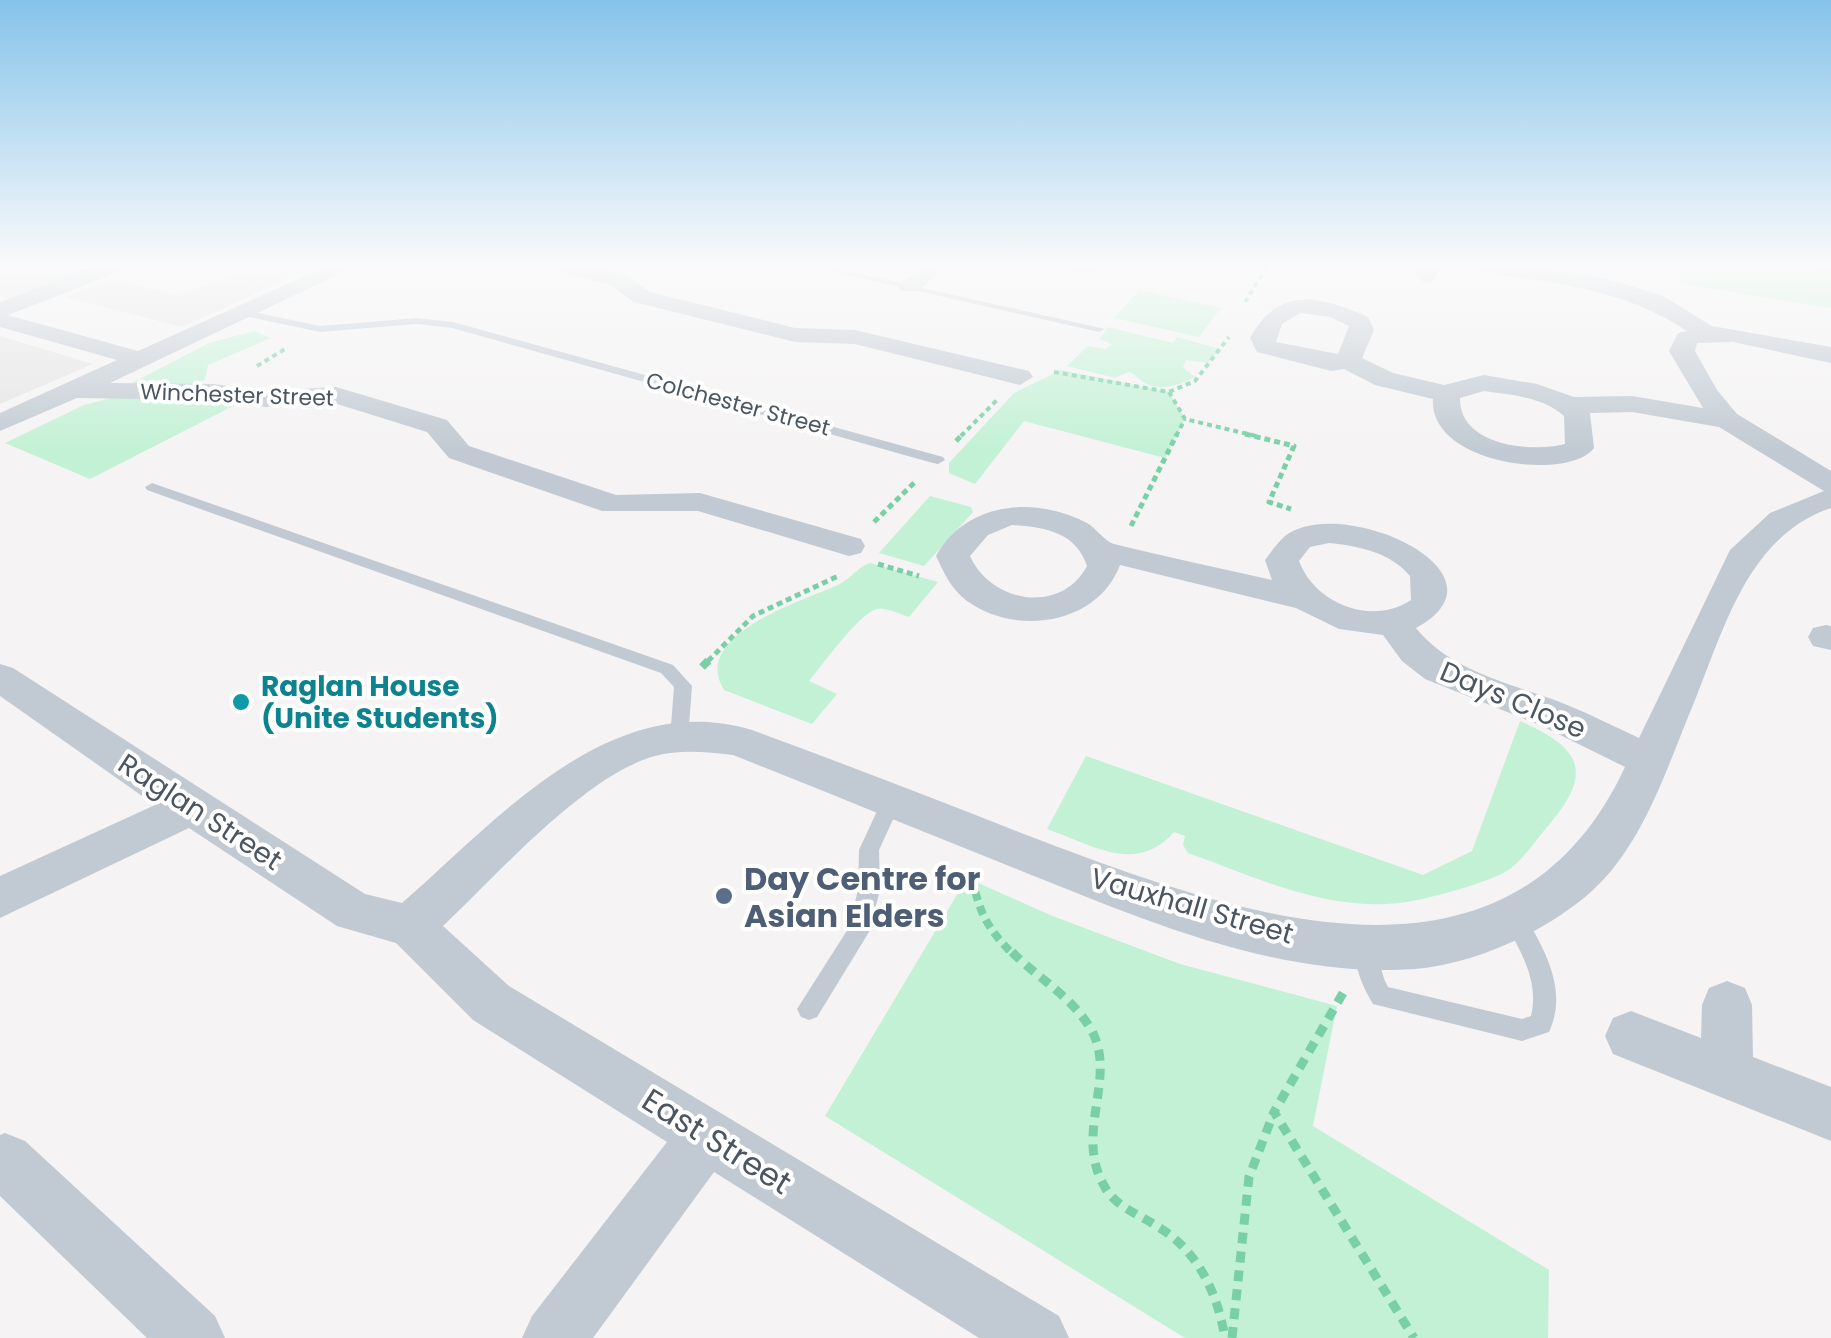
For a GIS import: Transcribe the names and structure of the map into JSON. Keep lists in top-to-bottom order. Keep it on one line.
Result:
{"streets":{"street":["Winchester Street","Days Close","Raglan Street","Vauxhall Street","East Street"],"lane":["Colchester Street"]},"crossings":[["Days Close","Vauxhall Street"],["Raglan Street","Vauxhall Street"],["Raglan Street","East Street"],["Vauxhall Street","East Street"]],"places":["Raglan House (Unite Students)","Day Centre for Asian Elders"]}
